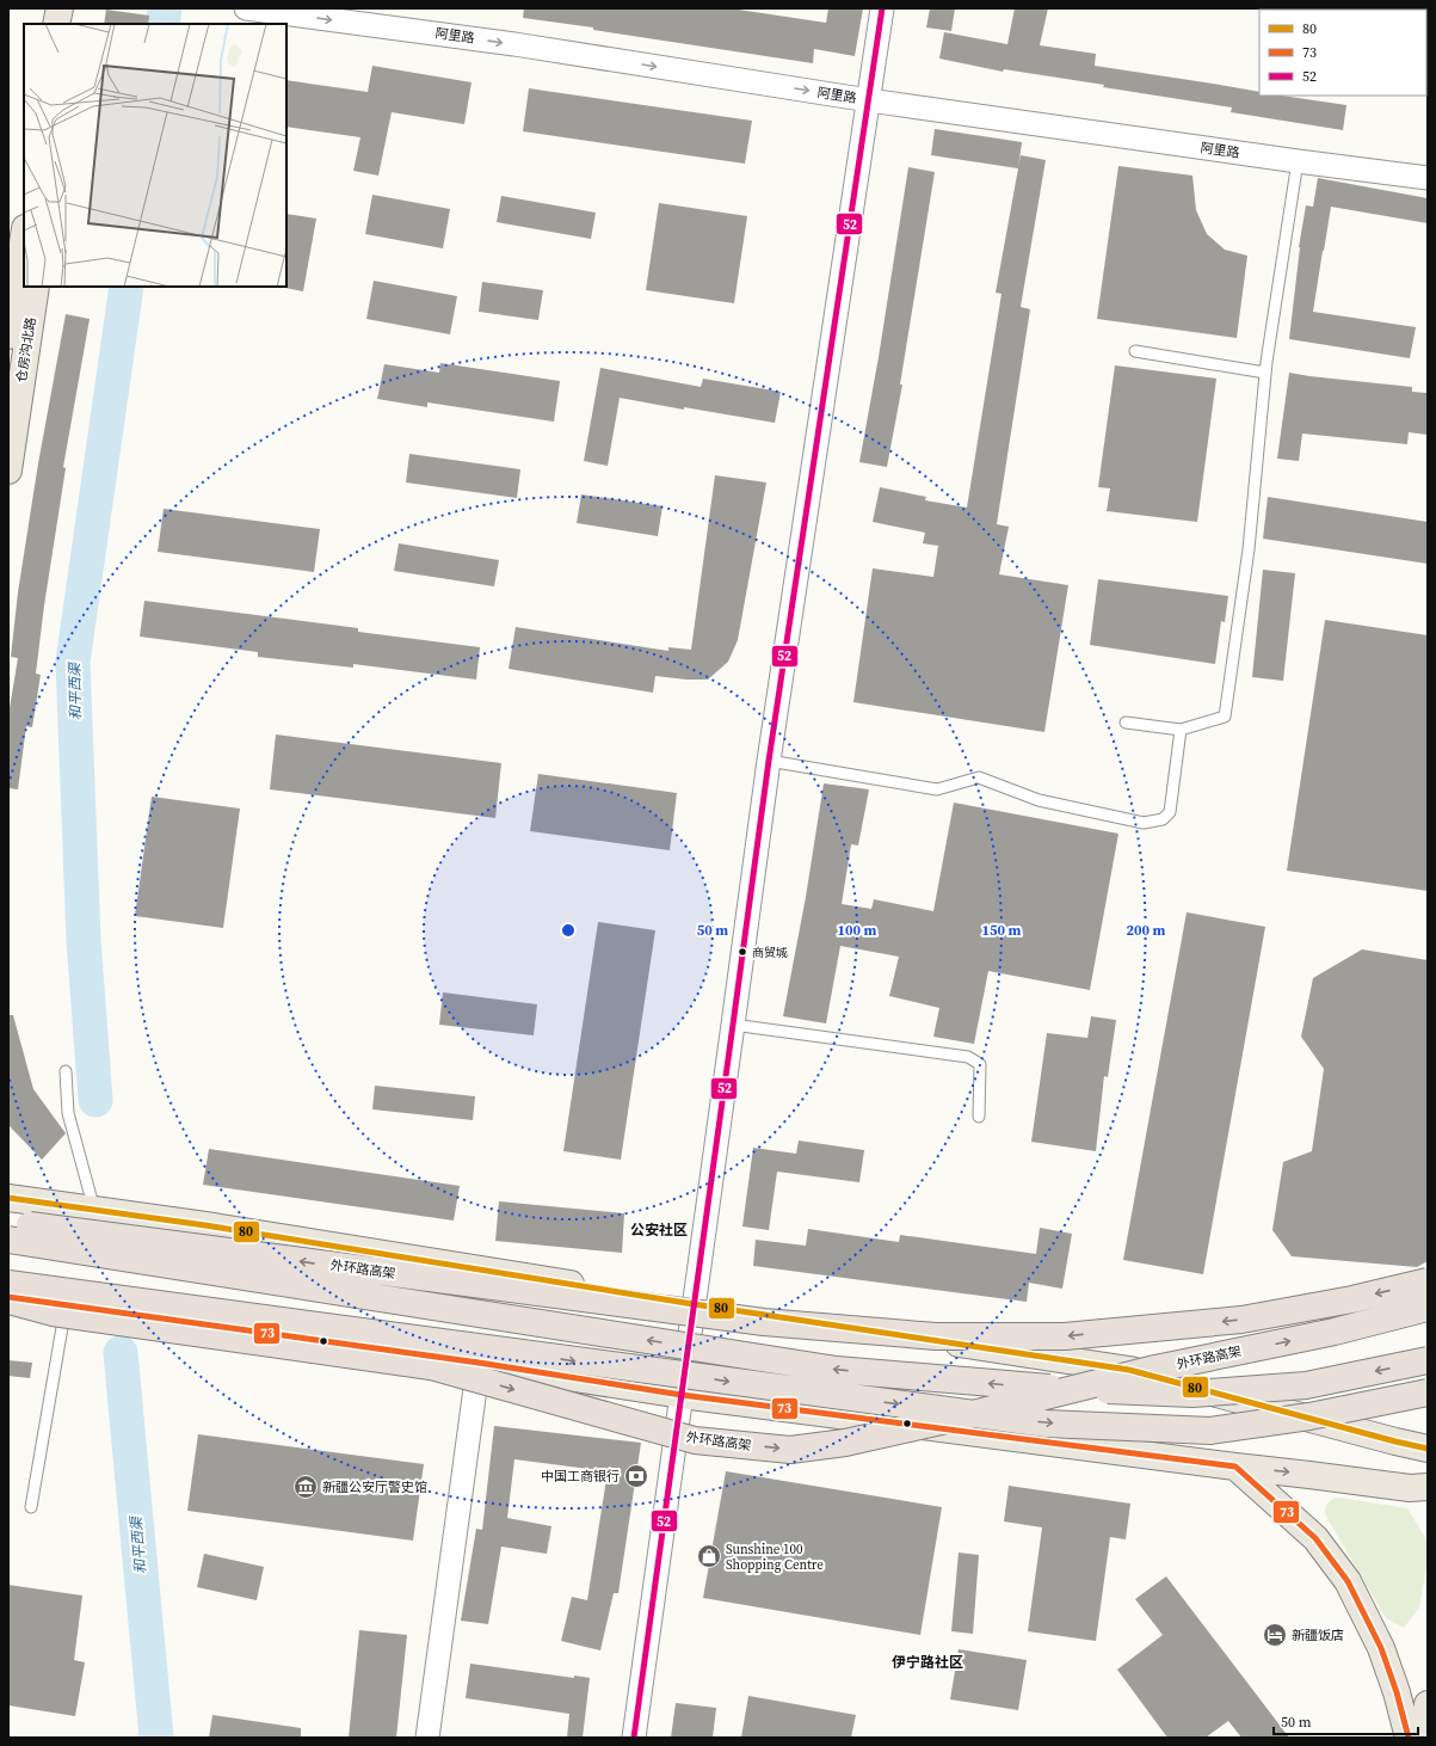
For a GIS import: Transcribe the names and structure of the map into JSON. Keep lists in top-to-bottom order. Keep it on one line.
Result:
{"streets":{"highway":["外环路高架"],"main road":["仓房沟北路"],"street":["阿里路"]},"one_way":["阿里路"],"districts":["公安社区","伊宁路社区"],"water":["和平西渠"],"places":{"other":["商贸城"],"bank":["中国工商银行"],"museum":["新疆公安厅警史馆"],"shop":["Sunshine 100 Shopping Centre"],"hotel":["新疆饭店"]},"lines":["transit line 52","transit line 80","transit line 73"],"legend":["80","73","52"],"scale_bar":"50 m","rings":["50 m","100 m","150 m","200 m"]}
